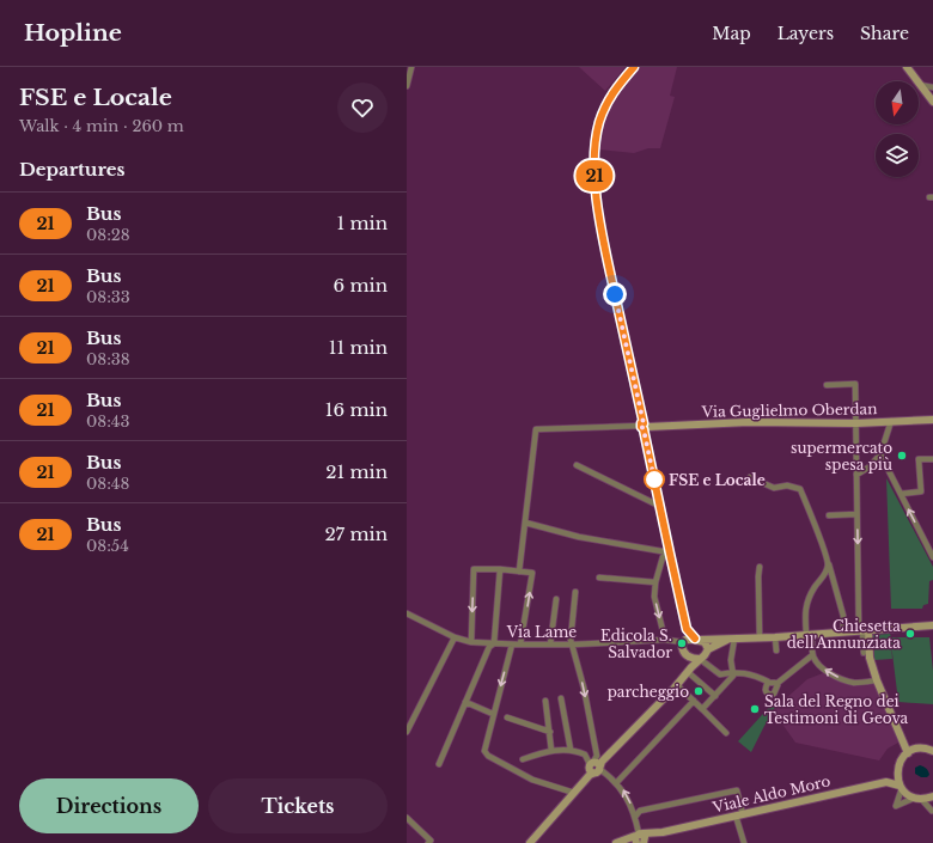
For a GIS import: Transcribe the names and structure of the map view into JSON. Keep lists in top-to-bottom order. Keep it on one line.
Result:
{"streets":{"street":["Via Guglielmo Oberdan","Via Lame","Viale Aldo Moro"]},"places":["supermercato spesa più","FSE e Locale","Chiesetta dell'Annunziata","Edicola S. Salvador","parcheggio","Sala del Regno dei Testimoni di Geova"],"lines":["bus line 21"],"north":"bottom","page":{"header":"Hopline","nav":["Map","Layers","Share"],"heading":[["FSE e Locale","Walk · 4 min · 260 m"],"Departures"],"on_map":"21","list":[{"mark":"21","name":"Bus","note":"08:28","value":"1 min"},{"mark":"21","name":"Bus","note":"08:33","value":"6 min"},{"mark":"21","name":"Bus","note":"08:38","value":"11 min"},{"mark":"21","name":"Bus","note":"08:43","value":"16 min"},{"mark":"21","name":"Bus","note":"08:48","value":"21 min"},{"mark":"21","name":"Bus","note":"08:54","value":"27 min"}],"buttons":["Directions","Tickets"]}}
